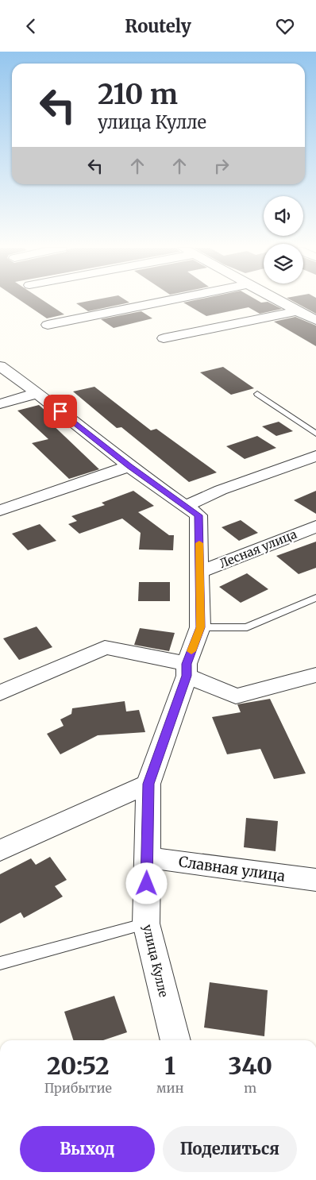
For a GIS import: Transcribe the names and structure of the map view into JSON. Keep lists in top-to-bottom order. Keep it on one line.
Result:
{"streets":{"street":["Лесная улица","Славная улица","улица Кулле"]},"crossings":[["Лесная улица","улица Кулле"],["Славная улица","улица Кулле"]],"page":{"header":"Routely","turn":["210 m","улица Кулле"],"eta":["20:52","Прибытие","1","мин","340","m"],"buttons":["Выход","Поделиться"]}}
